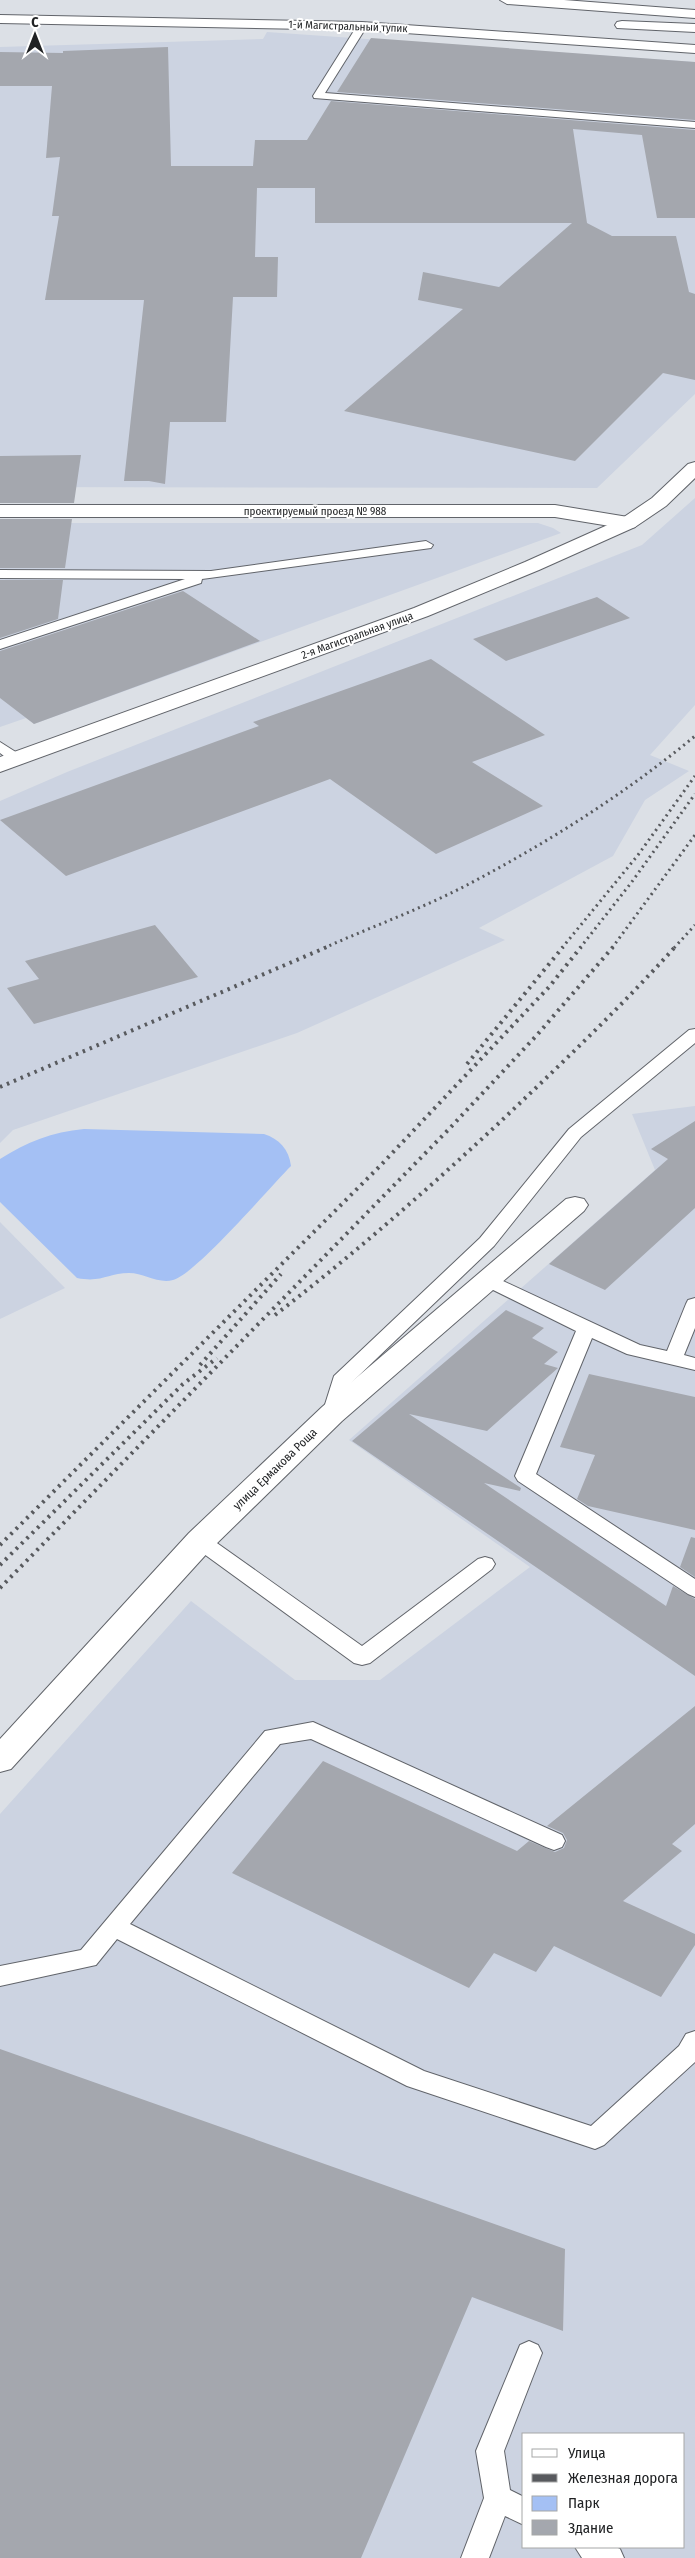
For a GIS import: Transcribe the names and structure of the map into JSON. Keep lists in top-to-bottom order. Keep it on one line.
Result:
{"streets":{"street":["1-й Магистральный тупик","проектируемый проезд № 988","2-я Магистральная улица","улица Ермакова Роща"]},"crossings":[["проектируемый проезд № 988","2-я Магистральная улица"]],"legend":["Улица","Железная дорога","Парк","Здание"],"north":"top"}
